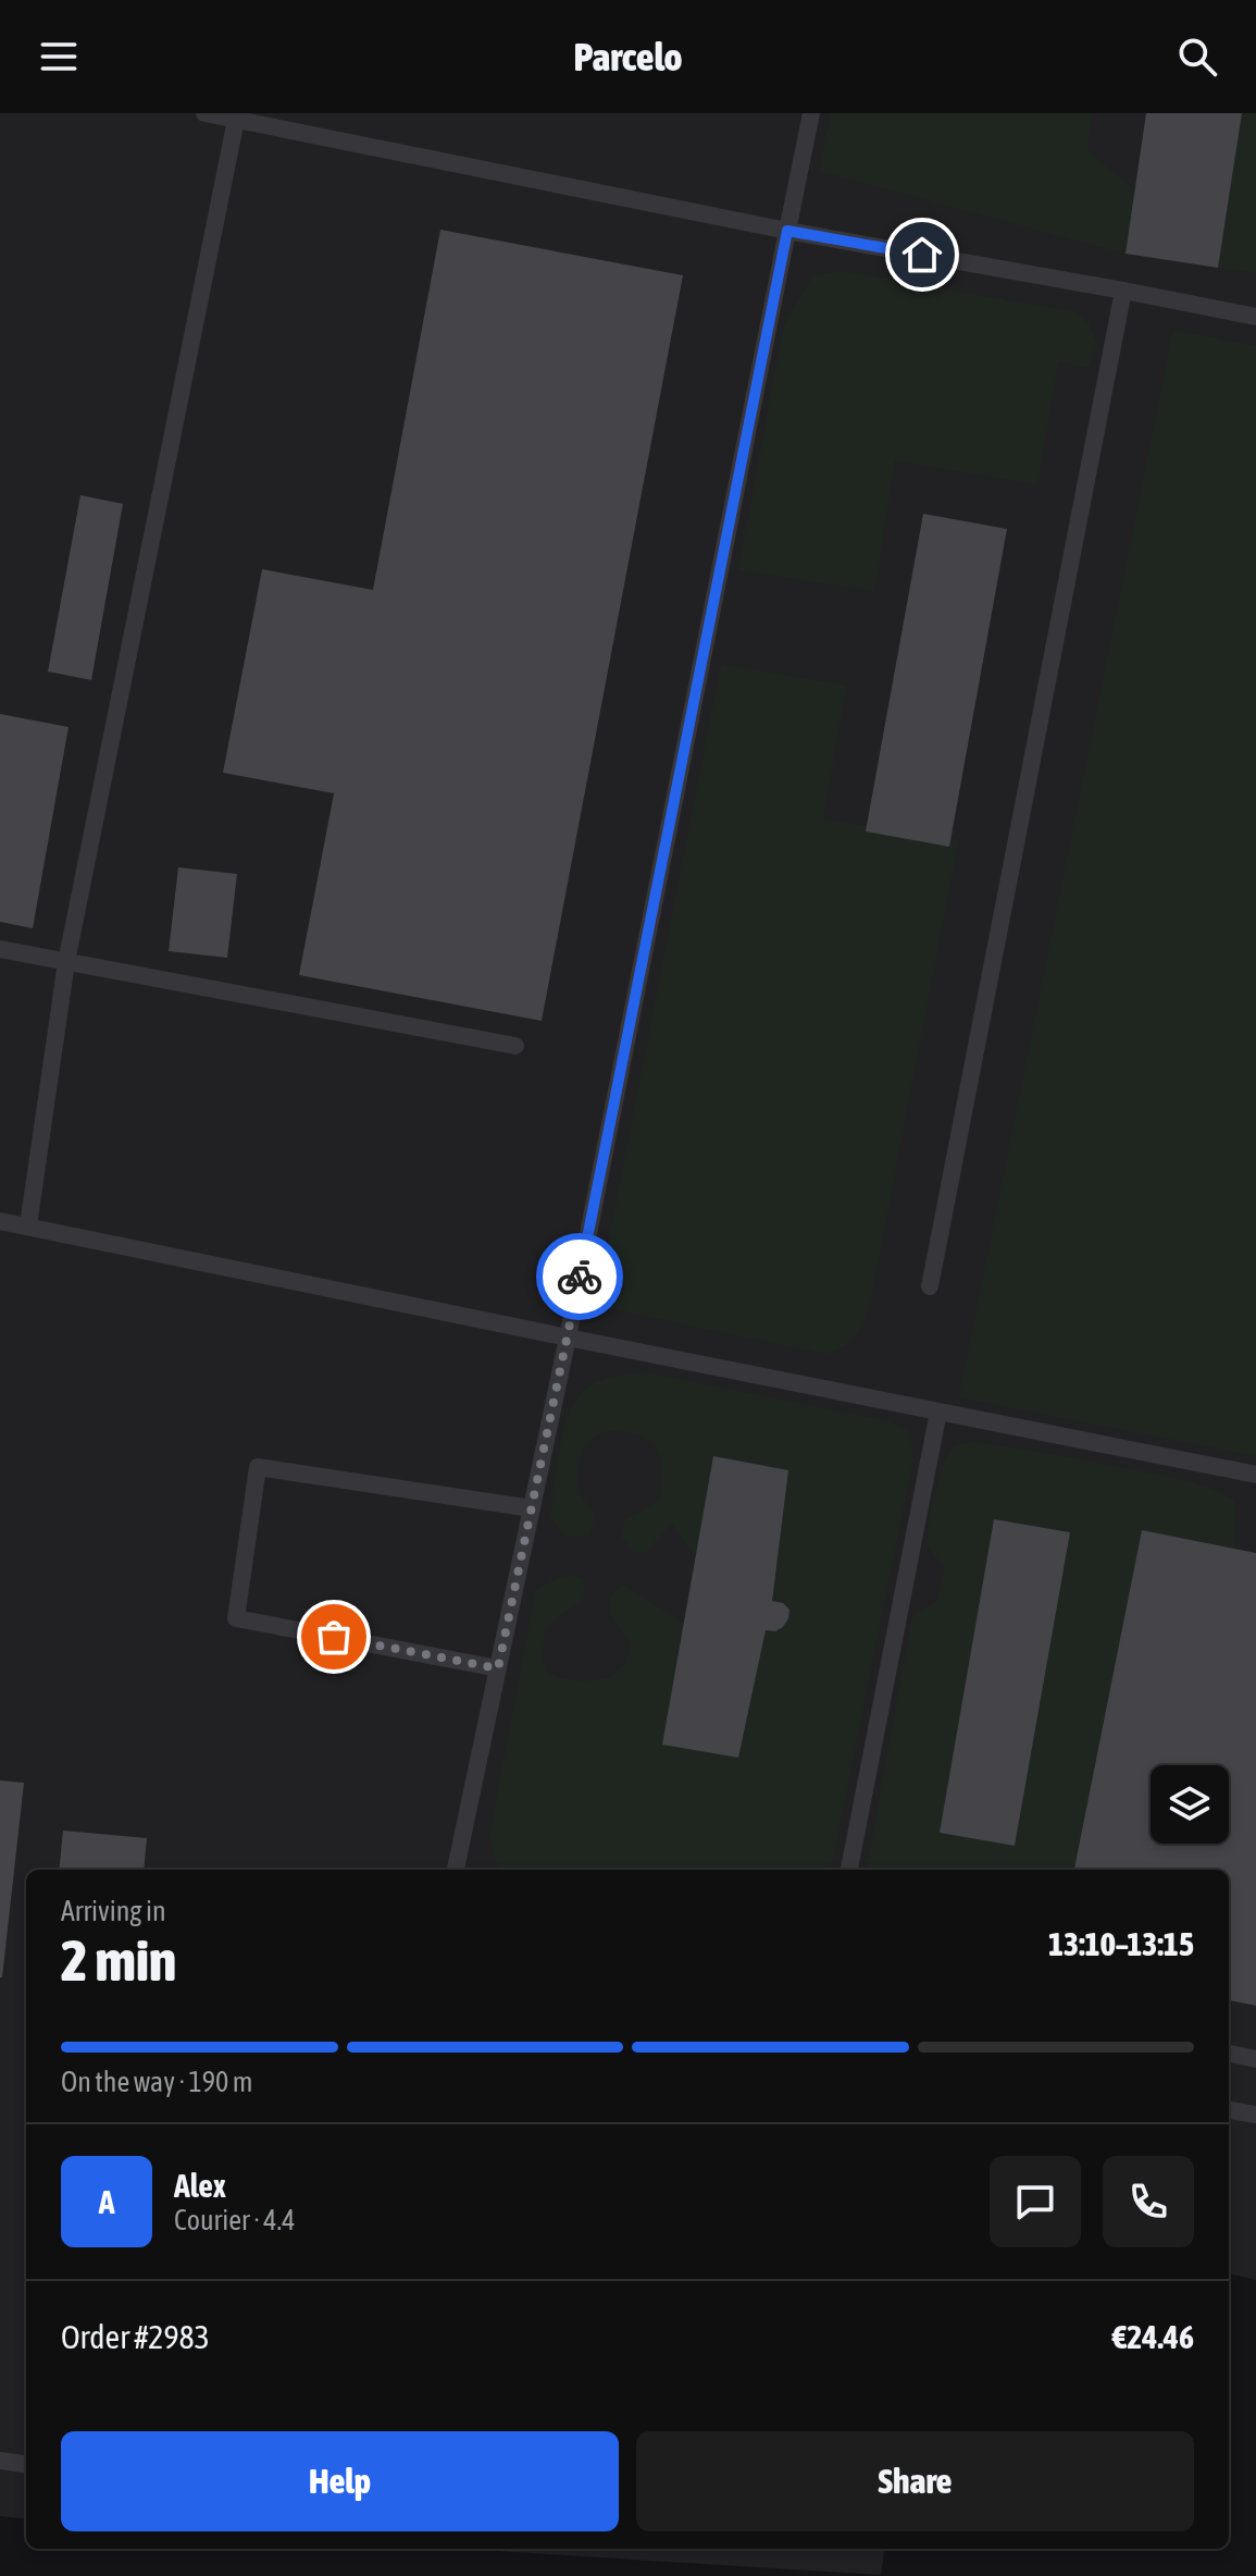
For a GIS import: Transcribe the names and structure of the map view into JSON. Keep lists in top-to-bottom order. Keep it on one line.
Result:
{"page":{"header":"Parcelo","heading":["2 min","Arriving in","13:10–13:15"],"panel":["Alex","Courier · 4.4","Order #2983","€24.46"],"bar":"On the way · 190 m","round":"A","buttons":["Help","Share"]}}
